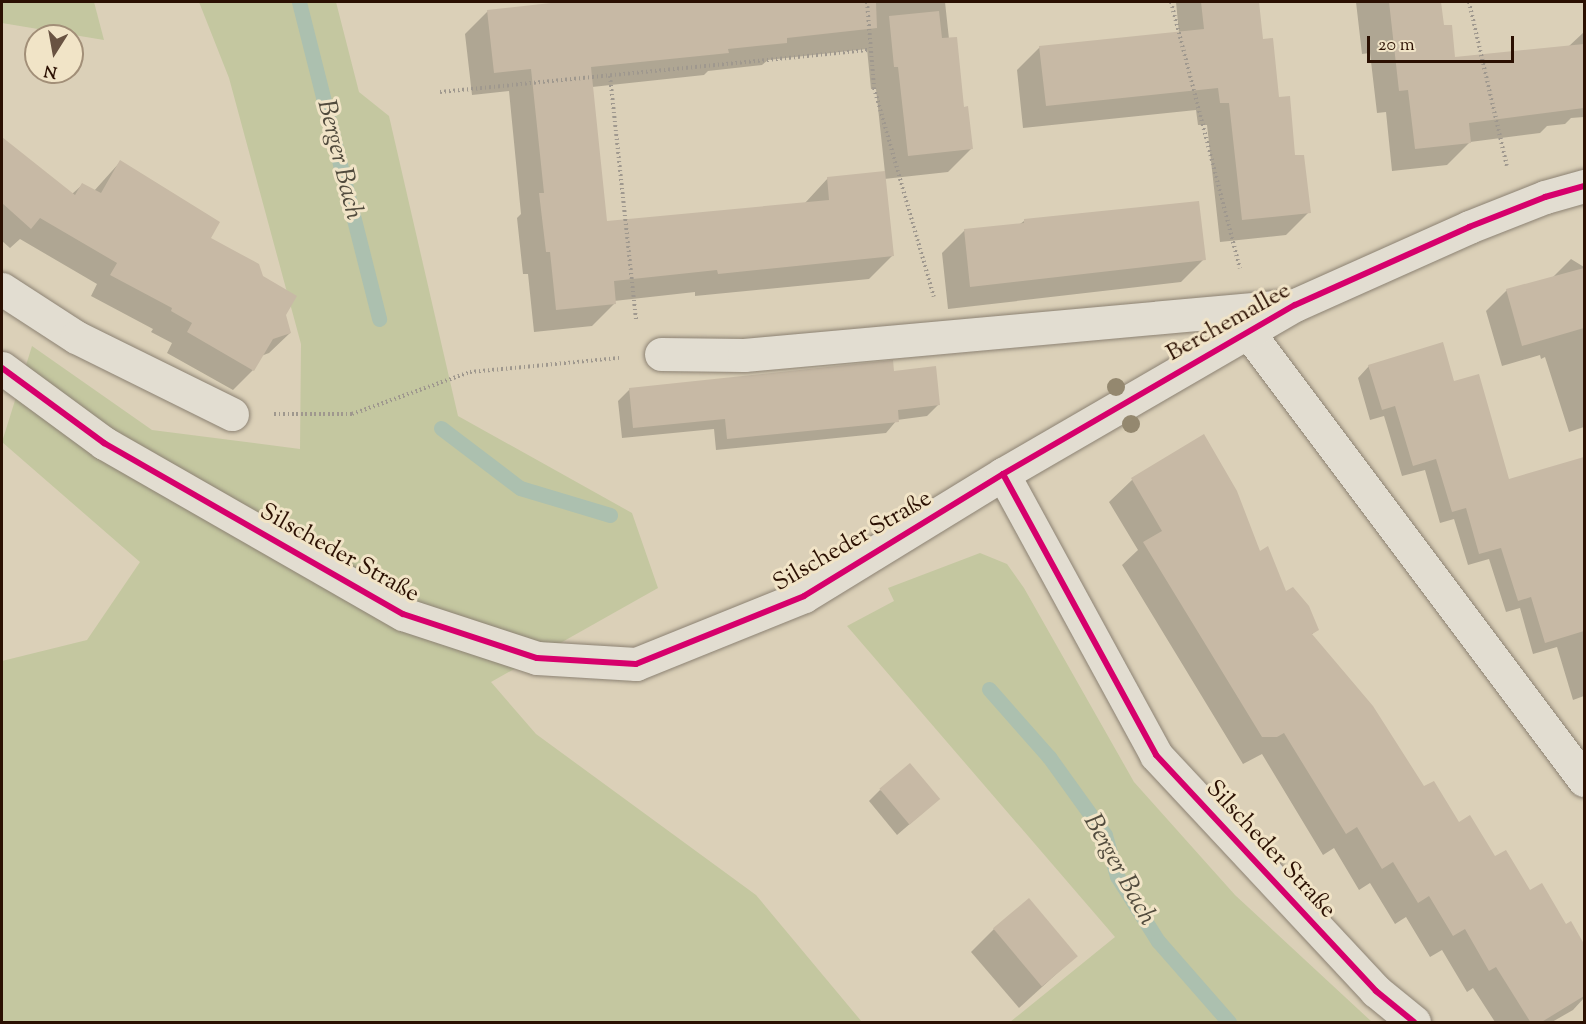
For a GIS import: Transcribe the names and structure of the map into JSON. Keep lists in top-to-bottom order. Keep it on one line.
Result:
{"streets":{"street":["Berchemallee","Silscheder Straße"]},"crossings":[["Berchemallee","Silscheder Straße"]],"water":["Berger Bach"],"scale_bar":"20 m","north":"bottom"}
